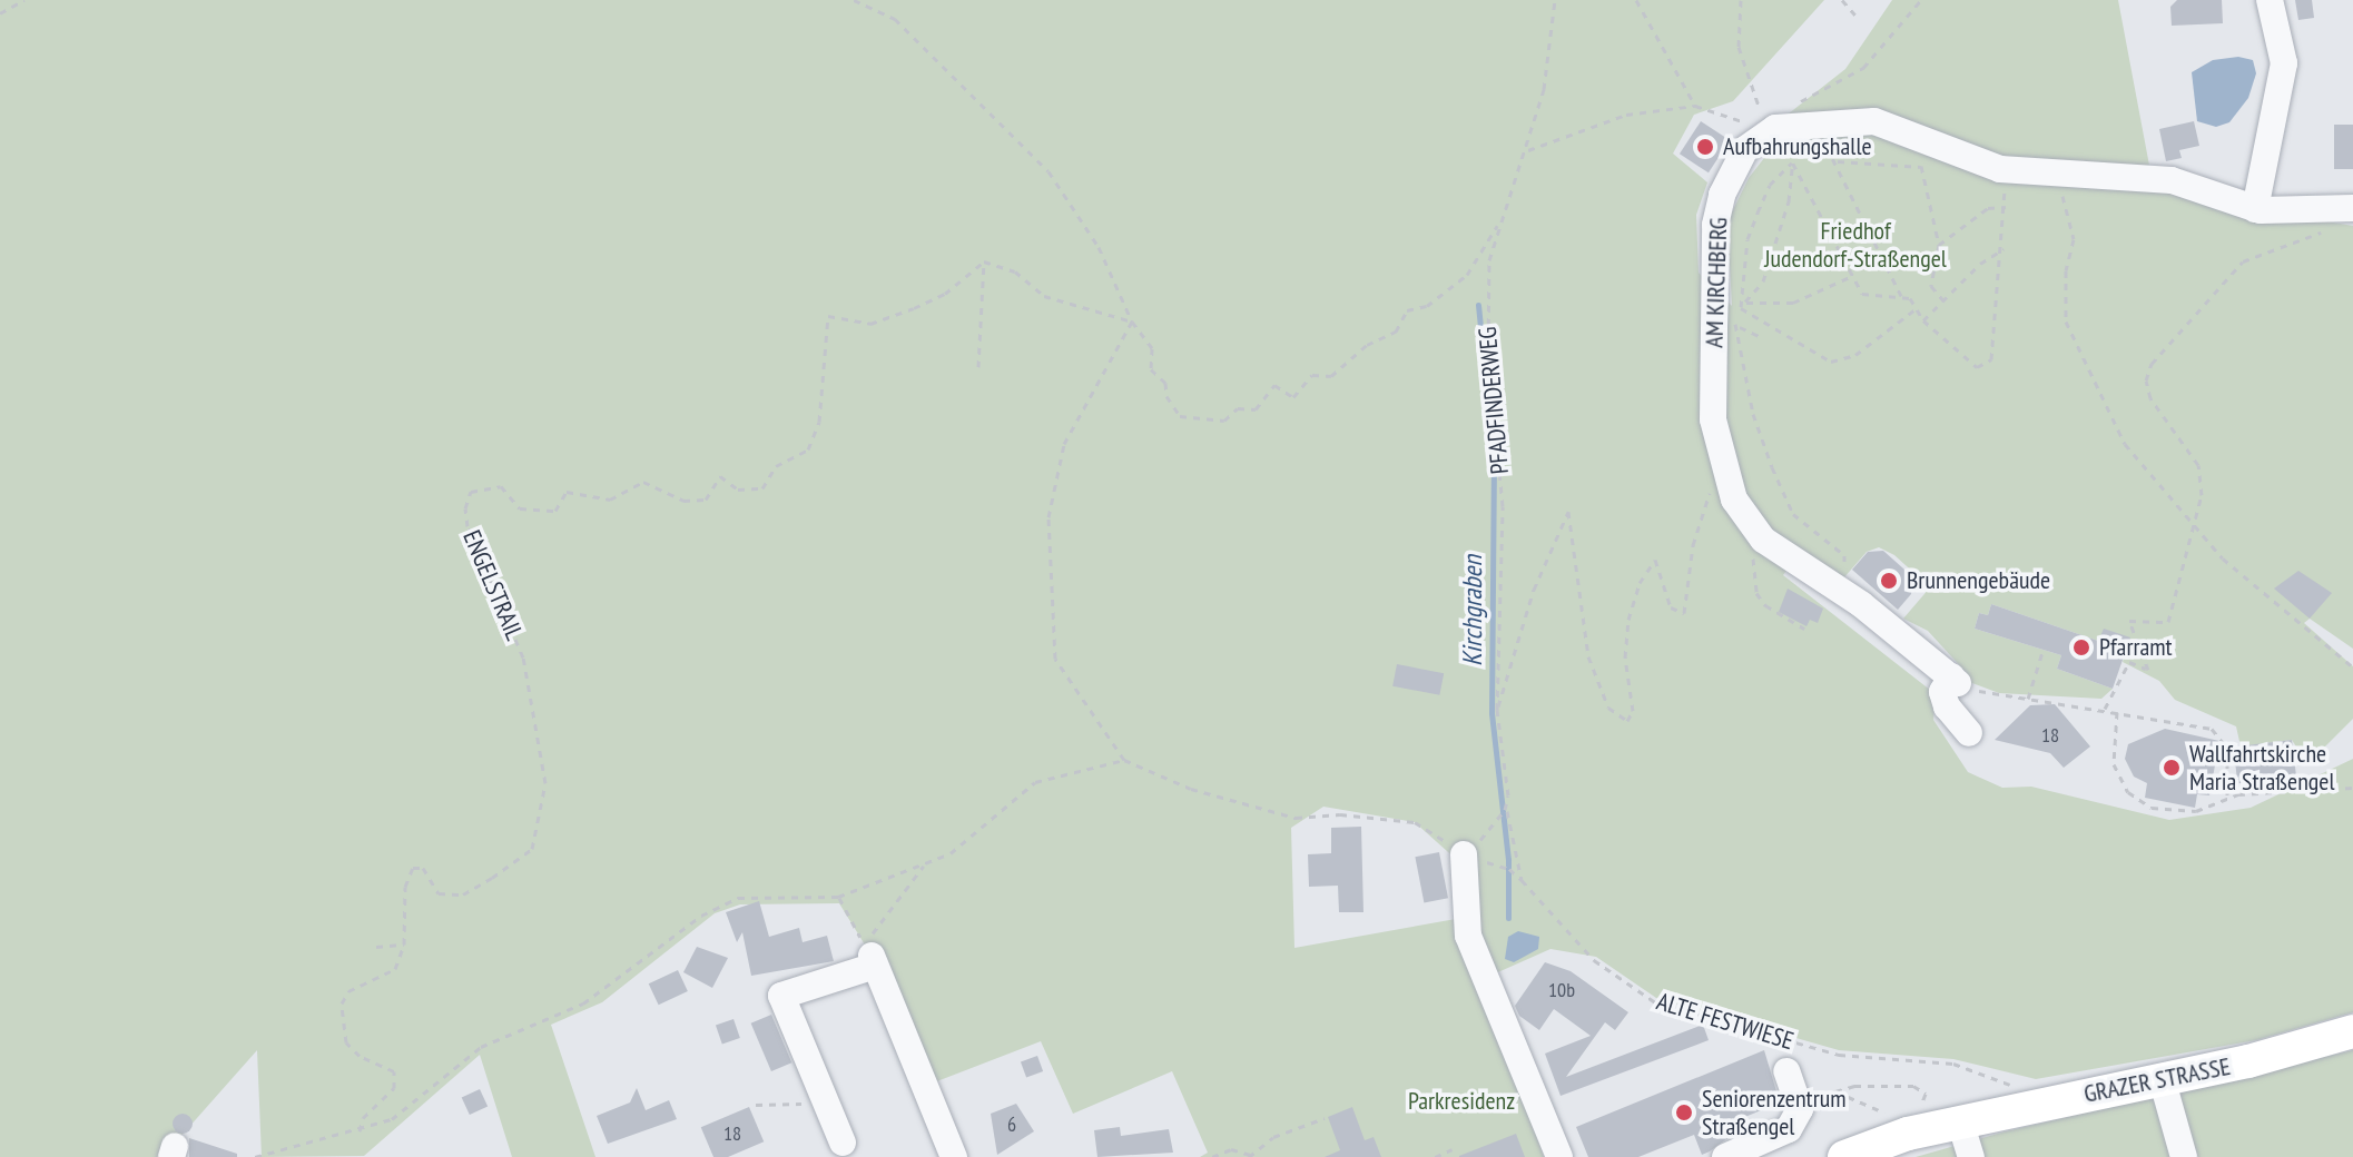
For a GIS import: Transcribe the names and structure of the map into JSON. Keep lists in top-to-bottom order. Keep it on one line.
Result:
{"streets":{"main road":["GRAZER STRASSE"],"street":["AM KIRCHBERG"],"path":["PFADFINDERWEG","ENGELSTRAIL","ALTE FESTWIESE"]},"crossings":[["PFADFINDERWEG","ALTE FESTWIESE"],["ALTE FESTWIESE","GRAZER STRASSE"]],"water":["Kirchgraben"],"parks":["Friedhof Judendorf-Straßengel","Parkresidenz"],"places":["Aufbahrungshalle","Brunnengebäude","Pfarramt","Wallfahrtskirche Maria Straßengel","Seniorenzentrum Straßengel"],"house_numbers":["18","10b","6","18"]}
